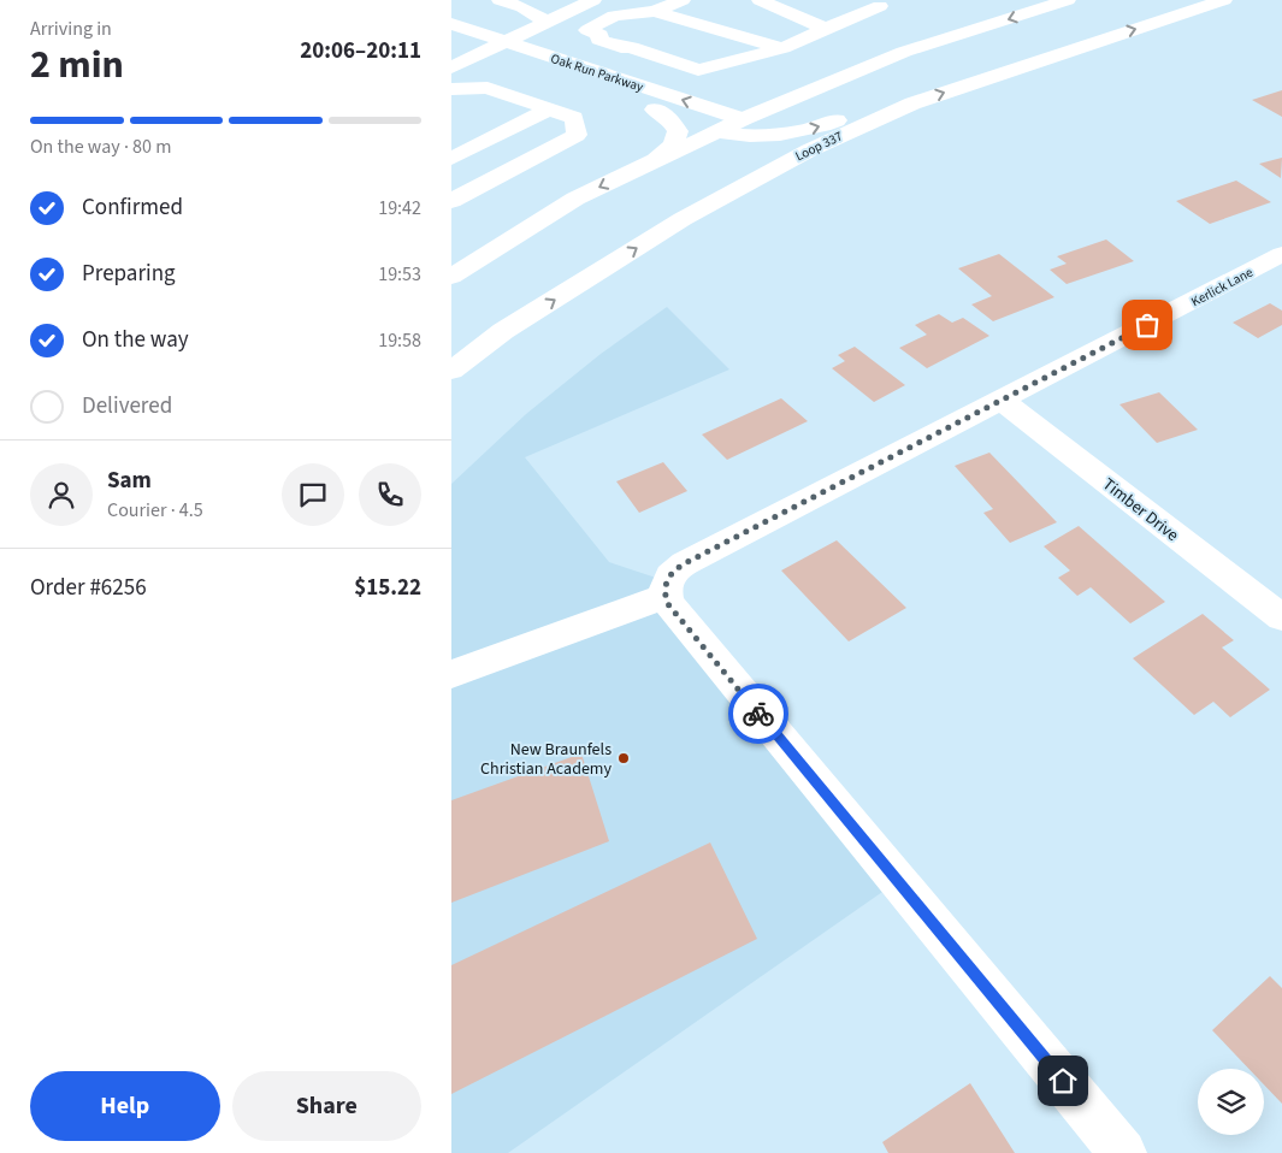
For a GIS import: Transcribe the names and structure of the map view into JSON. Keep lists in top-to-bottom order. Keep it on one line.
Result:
{"streets":{"main road":["Oak Run Parkway","Loop 337","Kerlick Lane","Timber Drive"]},"crossings":[["Kerlick Lane","Timber Drive"]],"places":["New Braunfels Christian Academy"],"page":{"heading":["2 min","Arriving in","20:06–20:11"],"panel":["Sam","Courier · 4.5","Order #6256","$15.22"],"bar":"On the way · 80 m","list":[["Confirmed","19:42"],["Preparing","19:53"],["On the way","19:58"],"Delivered"],"buttons":["Help","Share"]}}
